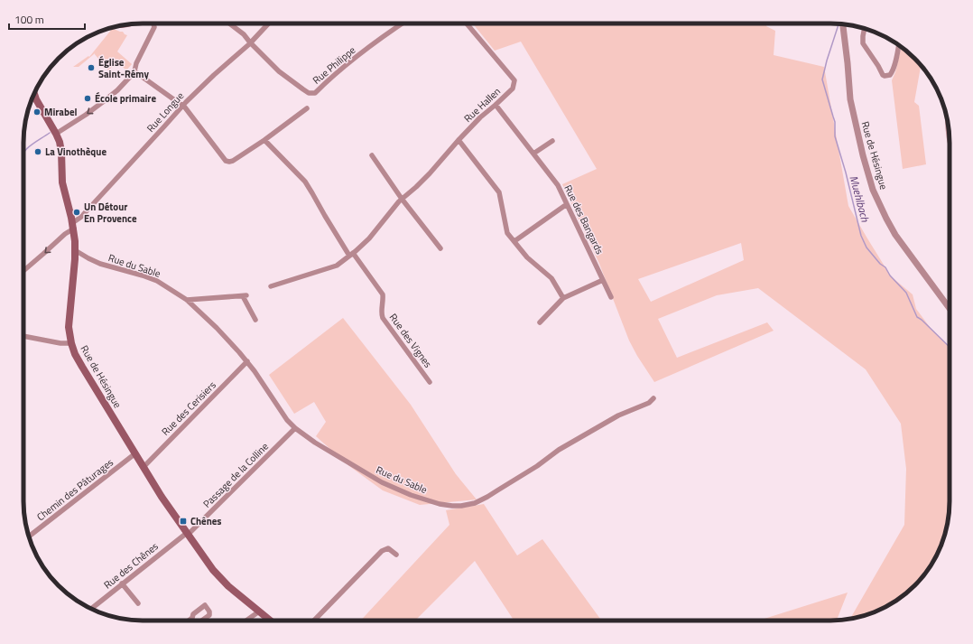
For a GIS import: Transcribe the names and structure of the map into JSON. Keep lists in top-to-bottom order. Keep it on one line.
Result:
{"streets":{"main road":["Rue de Hésingue"],"street":["Rue Philippe","Rue Hallen","Rue Longue","Rue des Bangards","Rue du Sable","Rue des Vignes","Rue des Cerisiers","Passage de la Colline","Chemin des Pâturages","Rue des Chênes"]},"crossings":[["Rue Philippe","Rue Longue"],["Rue Hallen","Rue des Bangards"],["Rue Hallen","Rue des Vignes"],["Rue Longue","Rue de Hésingue"],["Rue de Hésingue","Rue du Sable"],["Rue de Hésingue","Rue des Cerisiers"],["Rue de Hésingue","Passage de la Colline"],["Rue de Hésingue","Chemin des Pâturages"],["Rue de Hésingue","Rue des Chênes"],["Rue du Sable","Rue des Cerisiers"],["Rue du Sable","Passage de la Colline"],["Passage de la Colline","Rue des Chênes"]],"water":["Muehlbach"],"places":{"other":["Église Saint-Rémy","École primaire","Mirabel","La Vinothèque","Un Détour En Provence"],"transit":["Chênes"]},"scale_bar":"100 m"}
